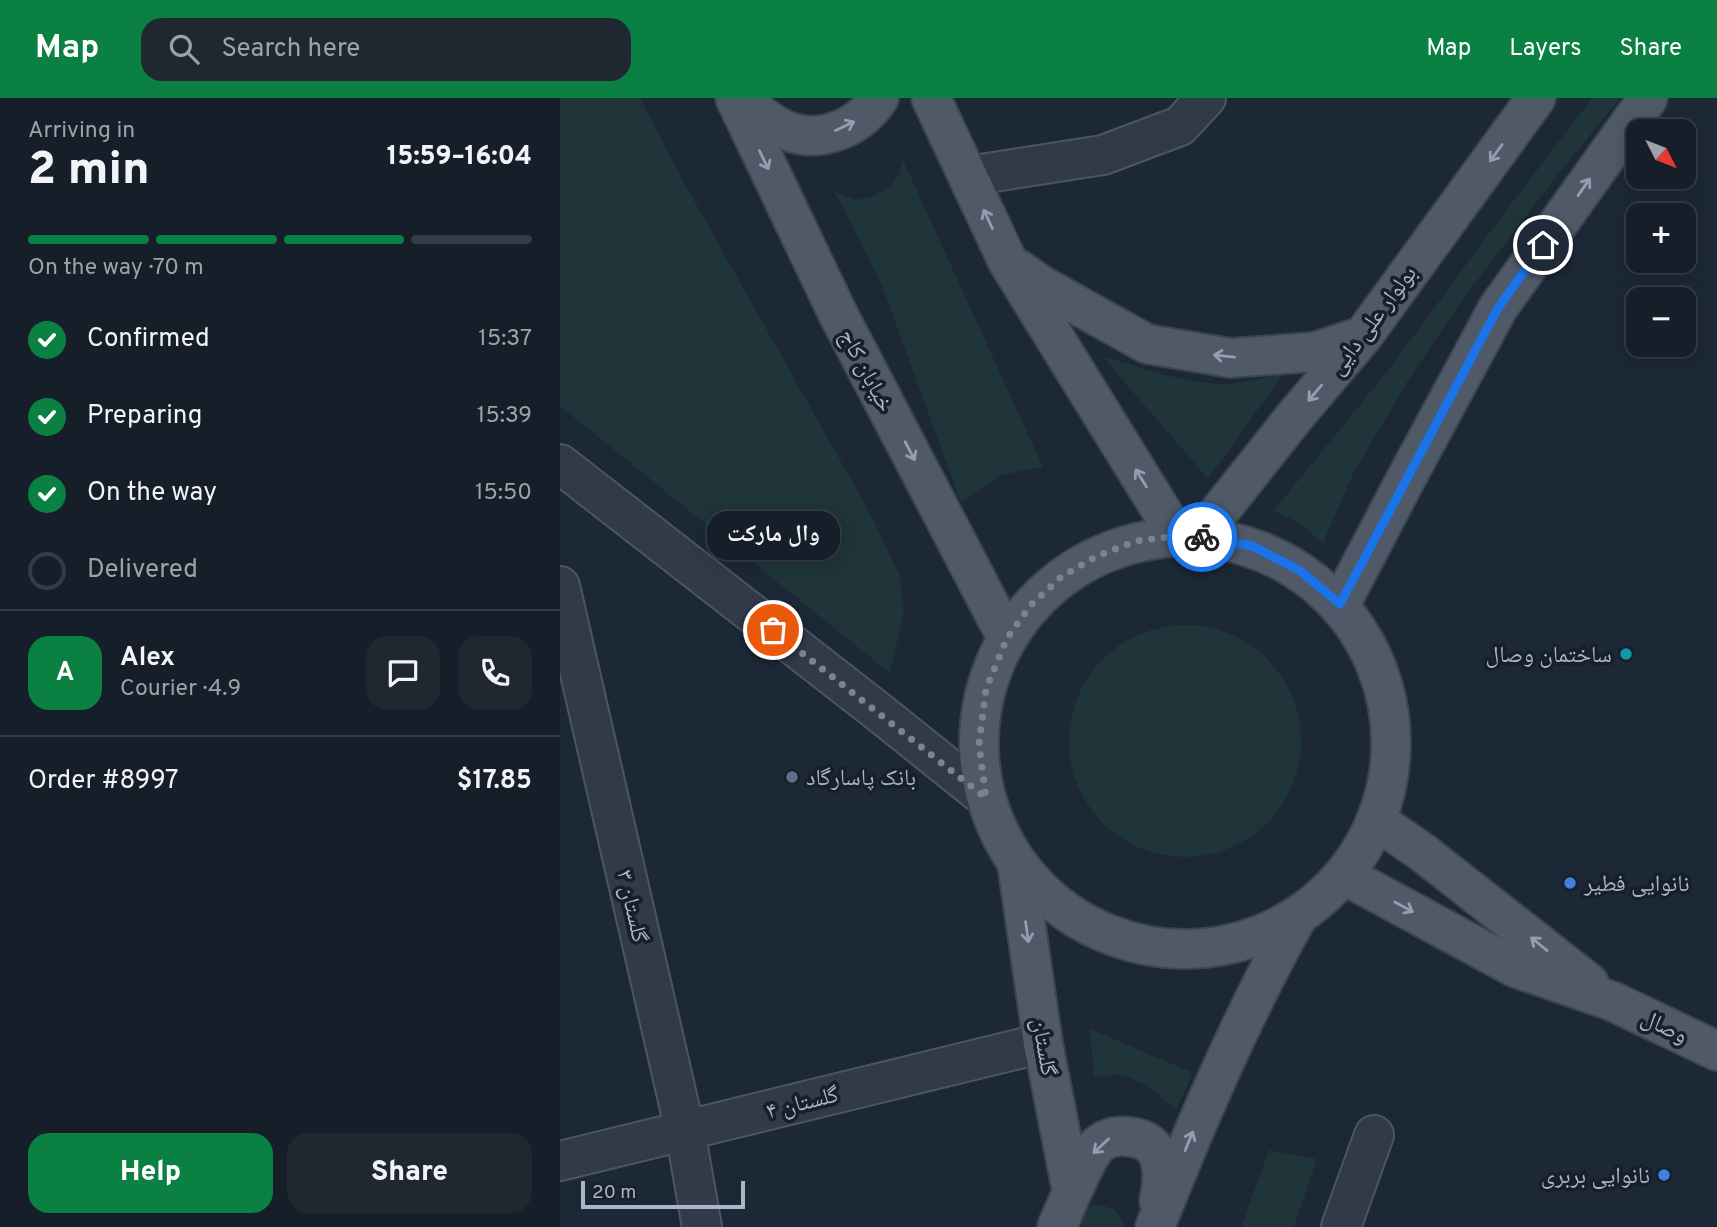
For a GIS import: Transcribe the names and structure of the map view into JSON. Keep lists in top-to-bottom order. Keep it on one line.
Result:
{"streets":{"main road":["بولوار علی دایی","خیابان کاج","وصال","گلستان"],"street":["گلستان ۳","گلستان ۴"]},"crossings":[["گلستان ۳","گلستان ۴"],["گلستان","گلستان ۴"]],"one_way":["گلستان"],"places":["وال مارکت","ساختمان وصال","بانک پاسارگاد","نانوایی فطیر","نانوایی بربری"],"scale_bar":"20 m","north":"bottom right","page":{"header":"Map","search":"Search here","nav":["Map","Layers","Share"],"heading":["2 min","Arriving in","15:59–16:04"],"panel":["Alex","Courier · 4.9","Order #8997","$17.85"],"map_buttons":["+","−"],"bar":"On the way · 70 m","list":[["Confirmed","15:37"],["Preparing","15:39"],["On the way","15:50"],"Delivered"],"bubble":"وال مارکت","round":"A","buttons":["Help","Share"],"scale":"20 m"}}
